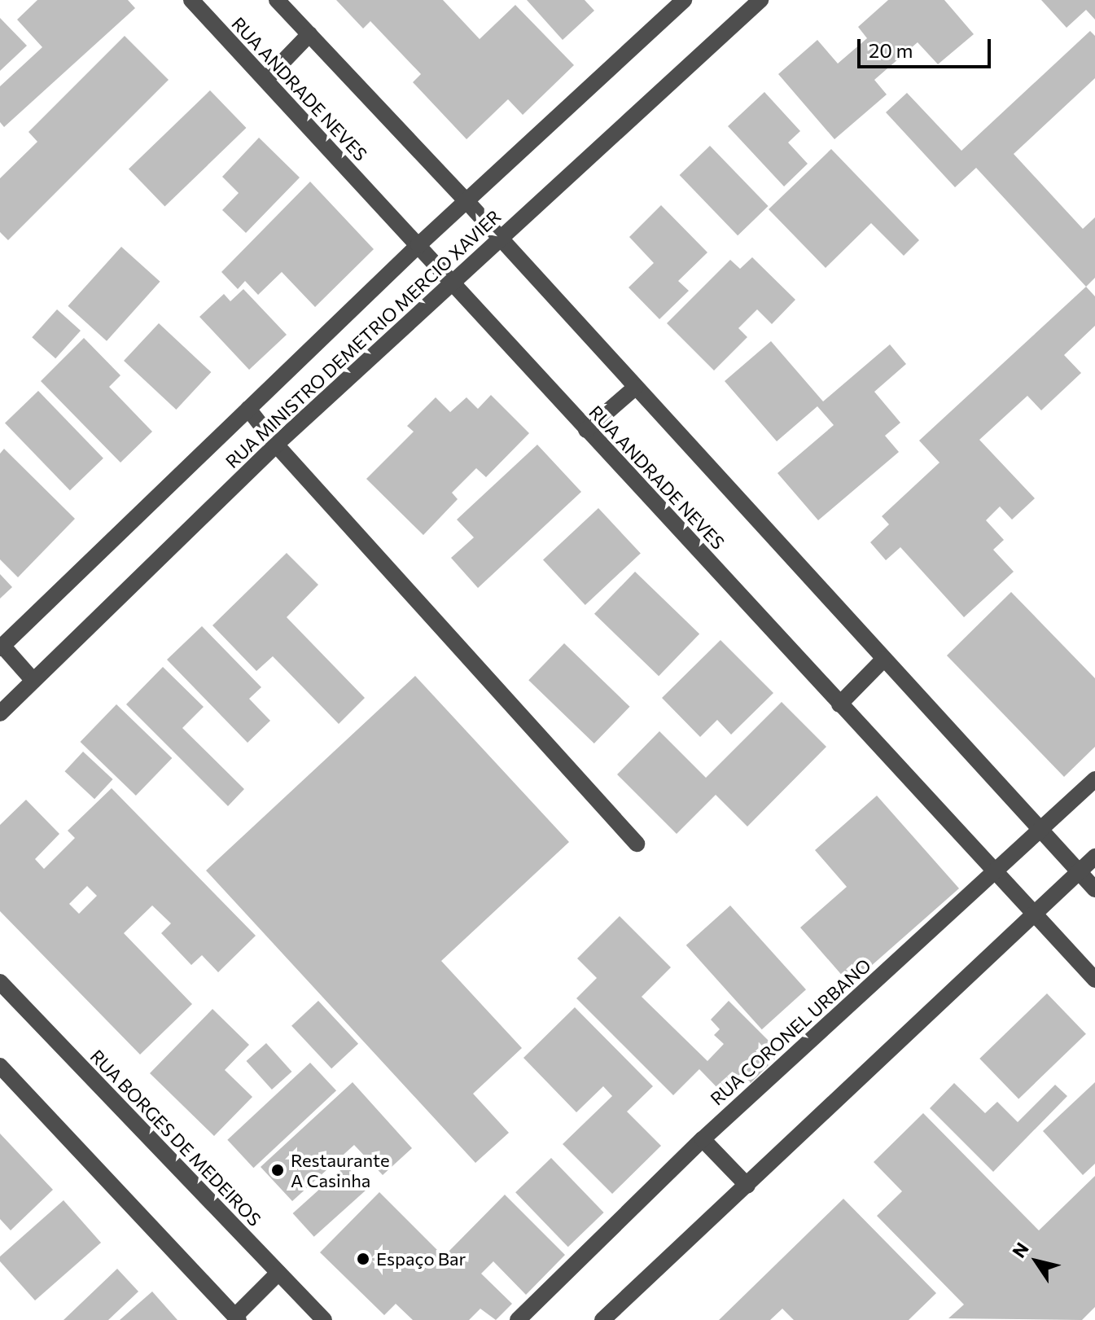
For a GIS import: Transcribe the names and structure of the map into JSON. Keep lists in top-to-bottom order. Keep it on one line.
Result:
{"streets":{"street":["RUA ANDRADE NEVES","RUA MINISTRO DEMETRIO MERCIO XAVIER","RUA CORONEL URBANO","RUA BORGES DE MEDEIROS"]},"crossings":[["RUA ANDRADE NEVES","RUA MINISTRO DEMETRIO MERCIO XAVIER"],["RUA ANDRADE NEVES","RUA CORONEL URBANO"]],"places":["Restaurante A Casinha","Espaço Bar"],"scale_bar":"20 m","north":"top left"}
